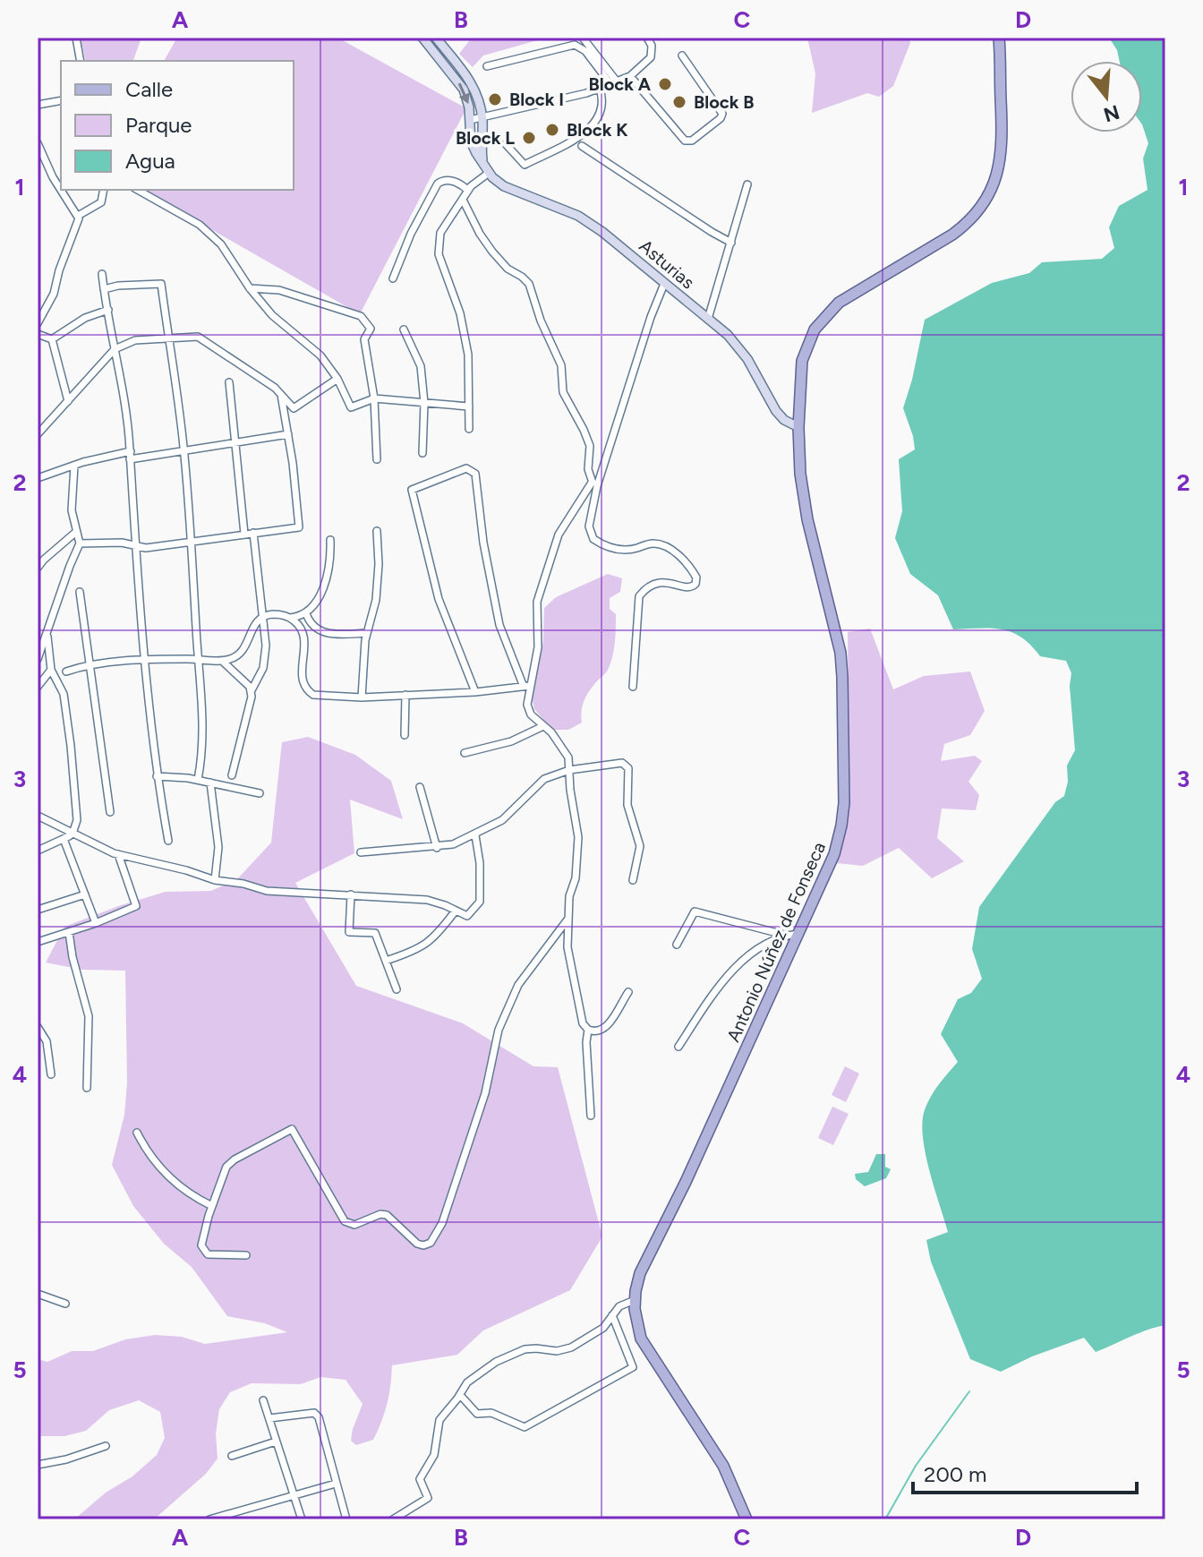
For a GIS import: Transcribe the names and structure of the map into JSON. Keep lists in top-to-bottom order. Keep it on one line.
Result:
{"streets":{"main road":["Antonio Núñez de Fonseca"],"street":["Asturias"]},"crossings":[["Asturias","Antonio Núñez de Fonseca"]],"places":["Block A","Block I","Block B","Block K","Block L"],"legend":["Calle","Parque","Agua"],"scale_bar":"200 m","north":"bottom","grid":{"columns":["A","B","C","D"],"rows":["1","2","3","4","5"]}}
